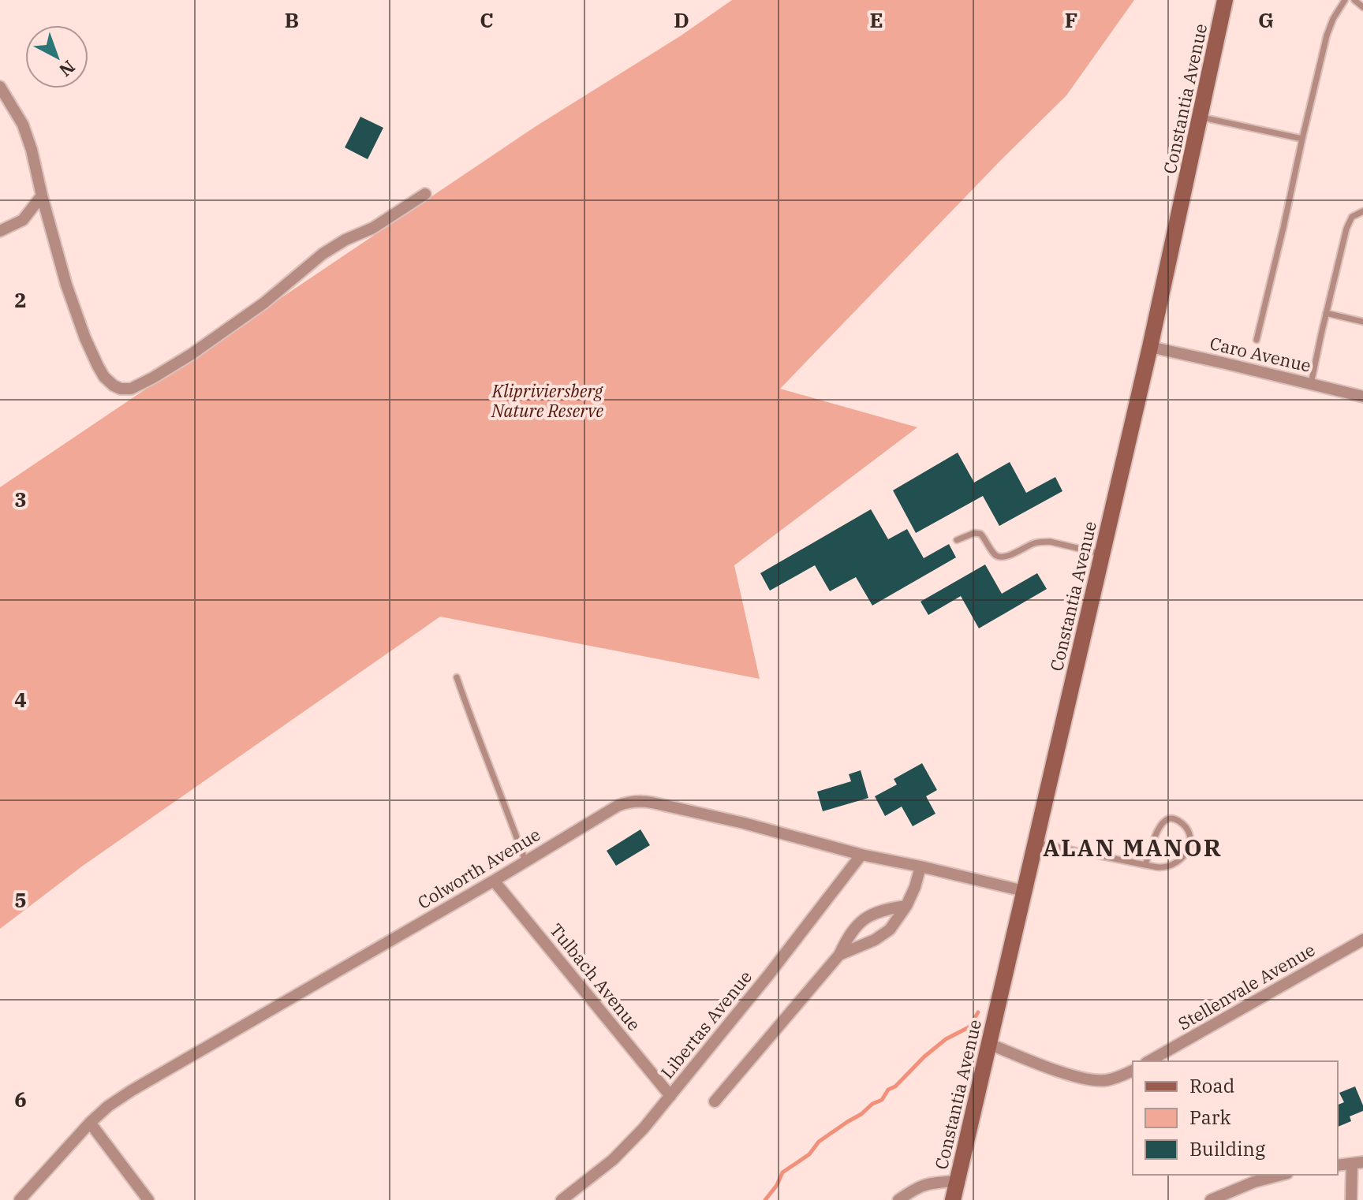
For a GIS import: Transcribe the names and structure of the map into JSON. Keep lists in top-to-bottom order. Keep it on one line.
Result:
{"streets":{"street":["Constantia Avenue","Caro Avenue","Colworth Avenue","Tulbach Avenue","Stellenvale Avenue","Libertas Avenue"]},"crossings":[["Constantia Avenue","Caro Avenue"],["Constantia Avenue","Colworth Avenue"],["Colworth Avenue","Tulbach Avenue"],["Colworth Avenue","Libertas Avenue"],["Tulbach Avenue","Libertas Avenue"]],"districts":["ALAN MANOR"],"parks":["Klipriviersberg Nature Reserve"],"legend":["Road","Park","Building"],"north":"bottom right","grid":{"columns":["B","C","D","E","F","G"],"rows":["2","3","4","5","6"]}}
